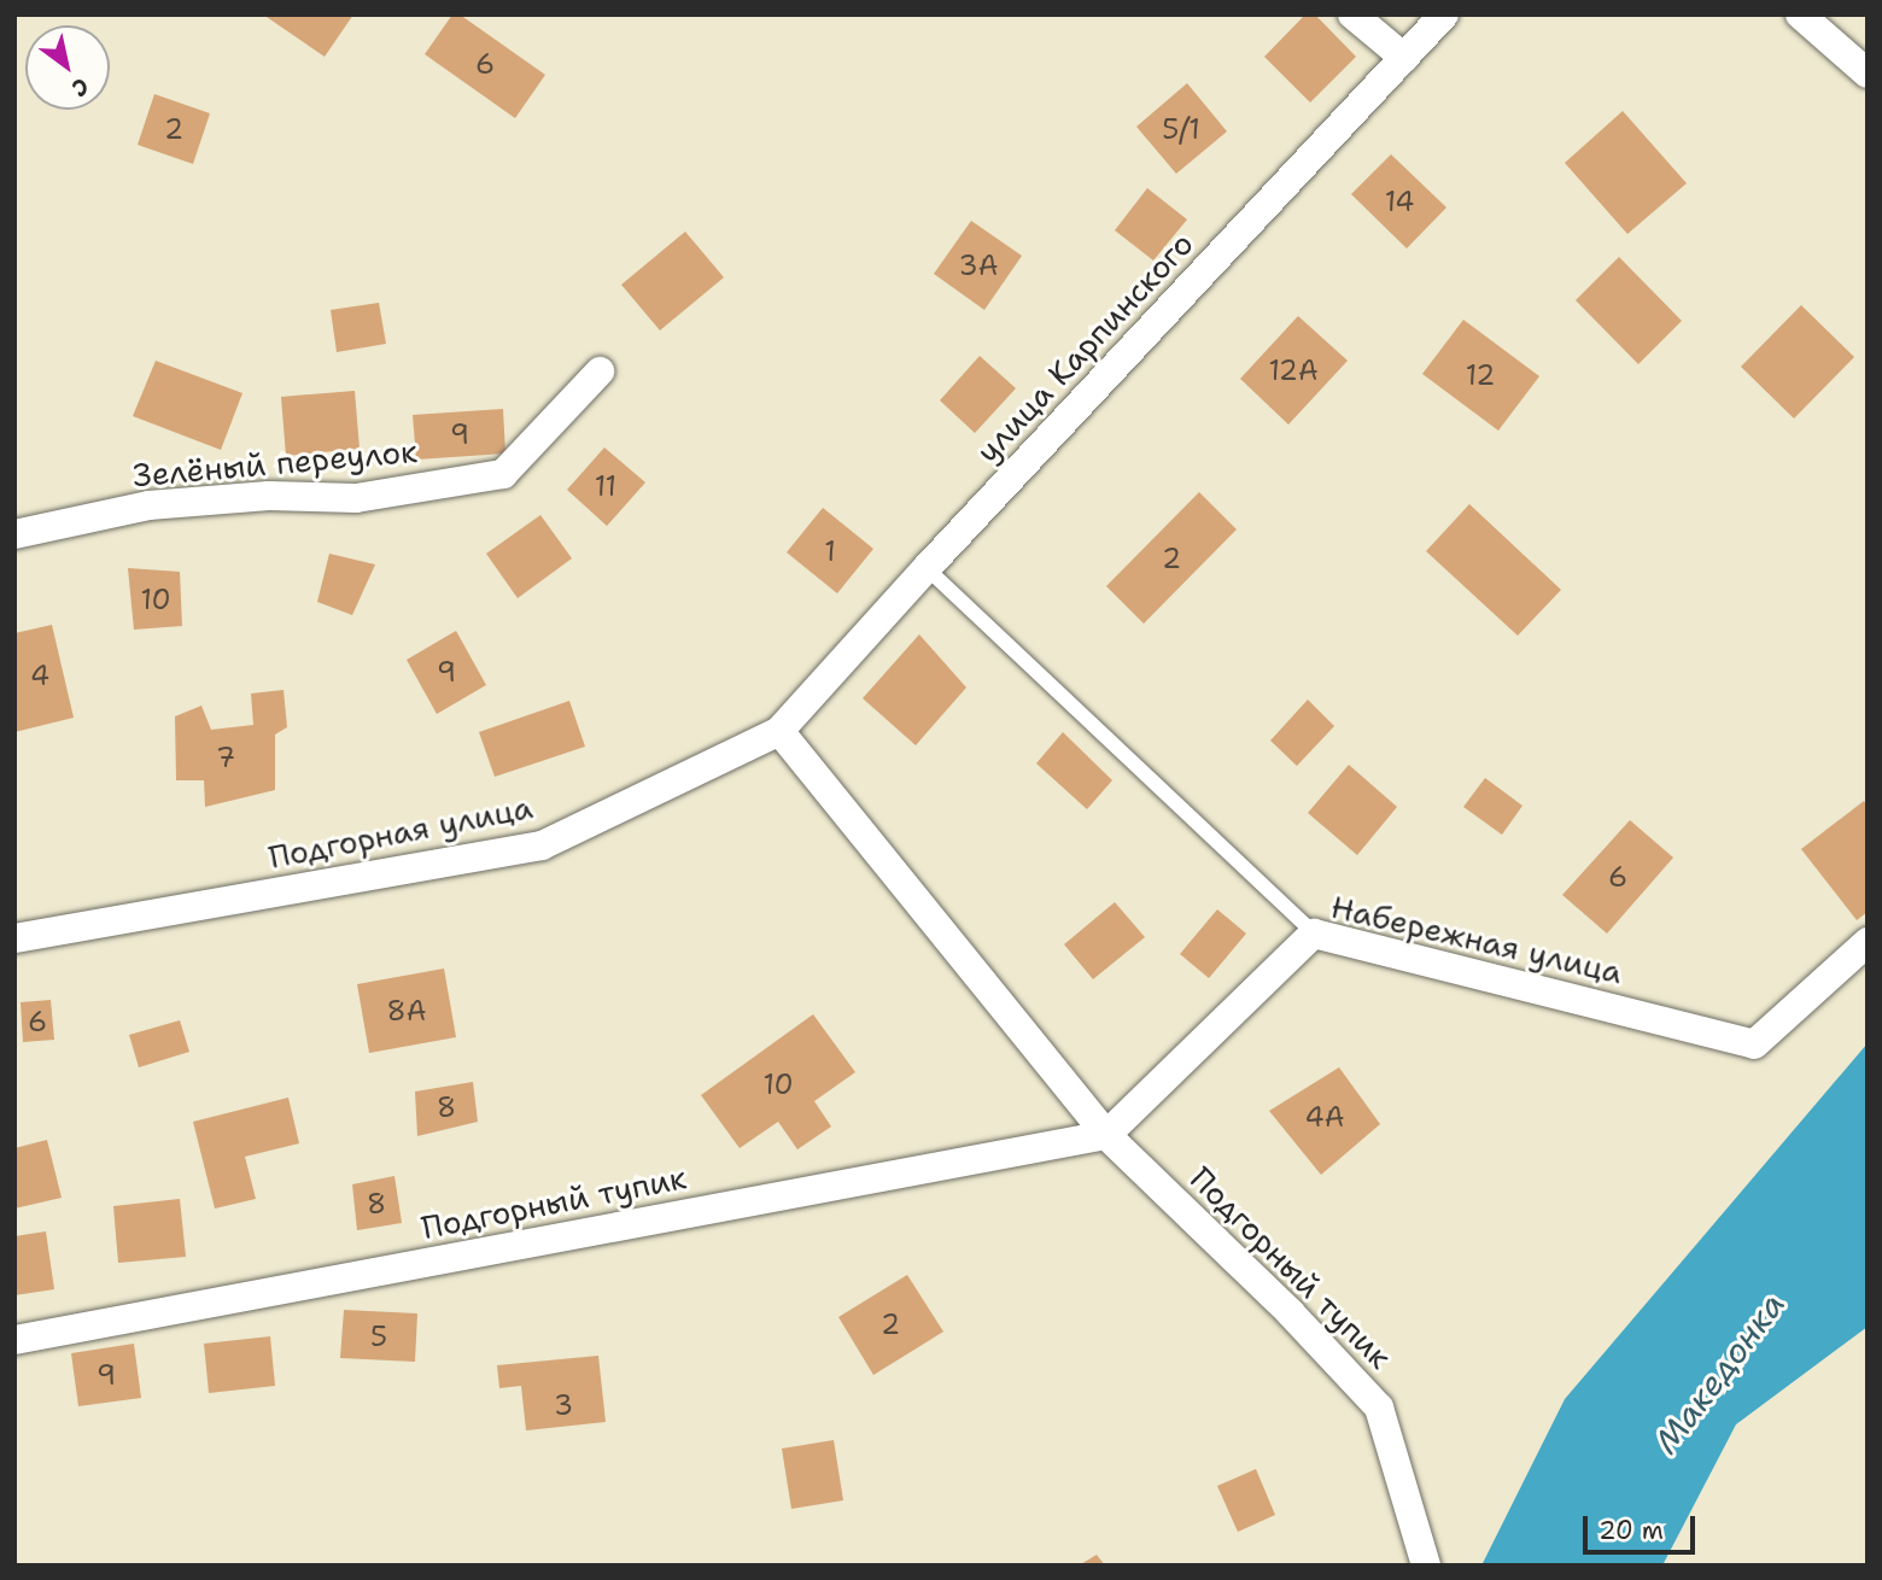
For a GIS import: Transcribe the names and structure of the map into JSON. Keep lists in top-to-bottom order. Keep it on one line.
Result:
{"streets":{"street":["улица Карпинского","Зелёный переулок","Подгорная улица","Набережная улица","Подгорный тупик"]},"crossings":[["улица Карпинского","Подгорная улица"],["улица Карпинского","Подгорный тупик"],["Подгорная улица","Подгорный тупик"],["Набережная улица","Подгорный тупик"]],"water":["Македонка"],"house_numbers":["6","2","5/1","14","3А","12А","12","9","11","1","2","10","9","4","7","6","8А","6","10","8","4А","8","2","5","9","3"],"scale_bar":"20 m","north":"bottom right"}
